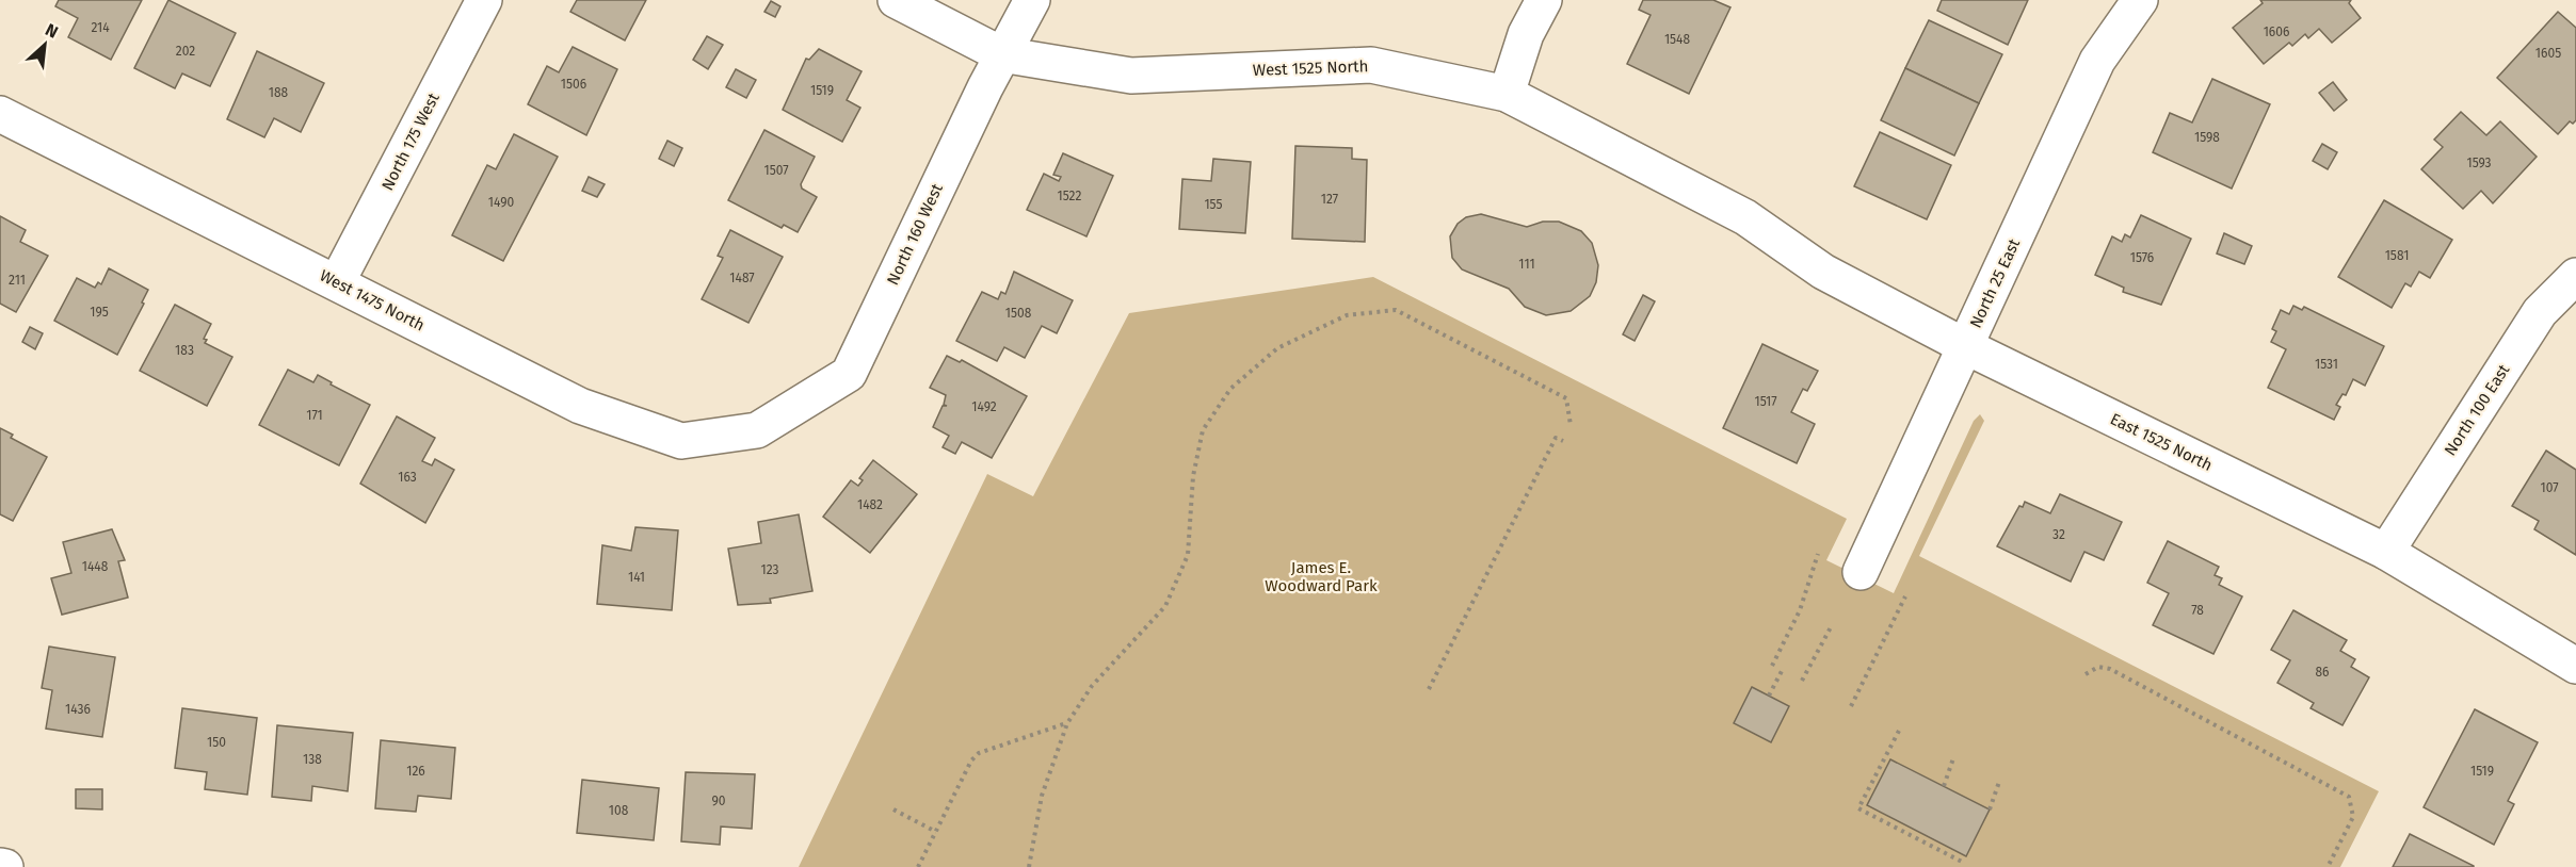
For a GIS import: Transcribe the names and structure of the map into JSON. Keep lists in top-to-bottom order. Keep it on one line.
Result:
{"streets":{"street":["West 1525 North","North 175 West","North 160 West","North 25 East","West 1475 North","North 100 East","East 1525 North"]},"crossings":[["West 1525 North","North 160 West"],["West 1525 North","East 1525 North"],["North 175 West","West 1475 North"],["North 160 West","West 1475 North"],["North 25 East","East 1525 North"],["North 100 East","East 1525 North"]],"parks":["James E. Woodward Park"],"house_numbers":["214","1606","1548","202","1605","1506","1519","188","1598","1593","1507","1522","127","1490","155","1581","1576","111","1487","211","195","1508","183","1531","1517","1492","171","163","107","1482","32","1448","123","141","78","86","1436","150","138","126","1519","90","108"],"north":"top right"}
